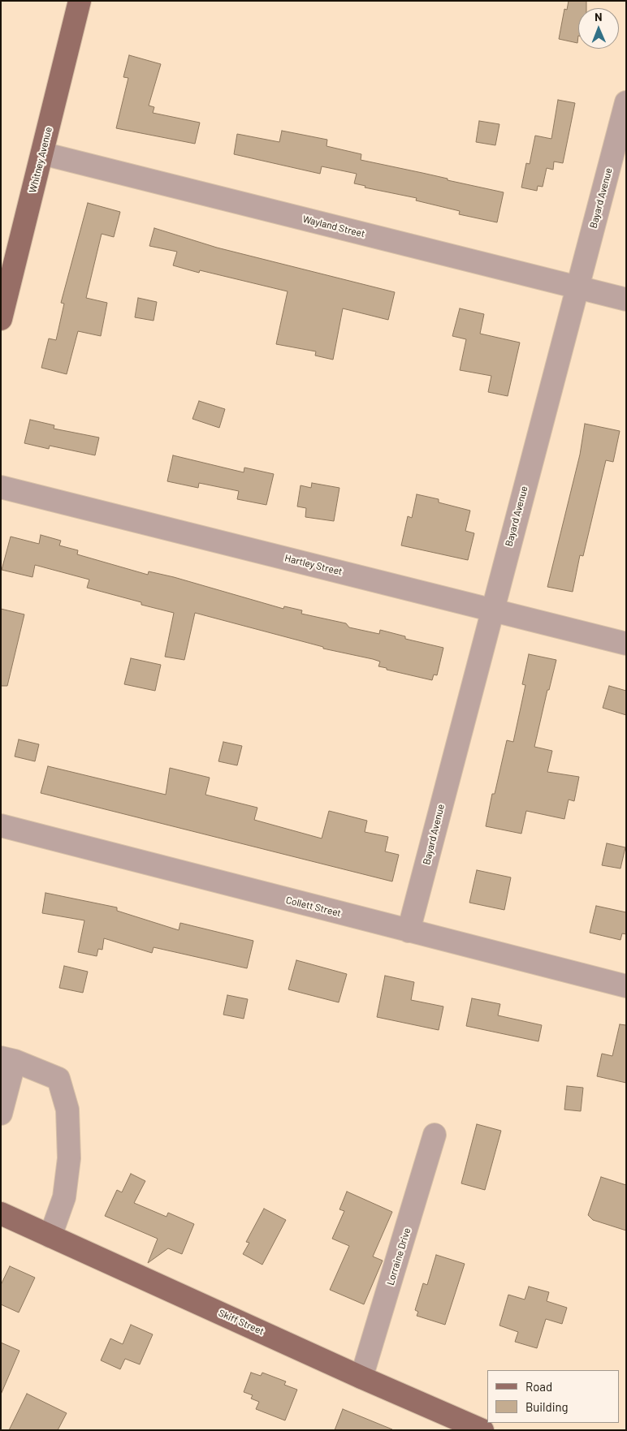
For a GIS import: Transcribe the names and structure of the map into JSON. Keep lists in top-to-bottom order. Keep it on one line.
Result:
{"streets":{"main road":["Whitney Avenue","Skiff Street"],"street":["Bayard Avenue","Wayland Street","Hartley Street","Collett Street","Lorraine Drive"]},"crossings":[["Whitney Avenue","Wayland Street"],["Bayard Avenue","Wayland Street"],["Bayard Avenue","Hartley Street"],["Bayard Avenue","Collett Street"],["Lorraine Drive","Skiff Street"]],"legend":["Road","Building"],"north":"top"}
